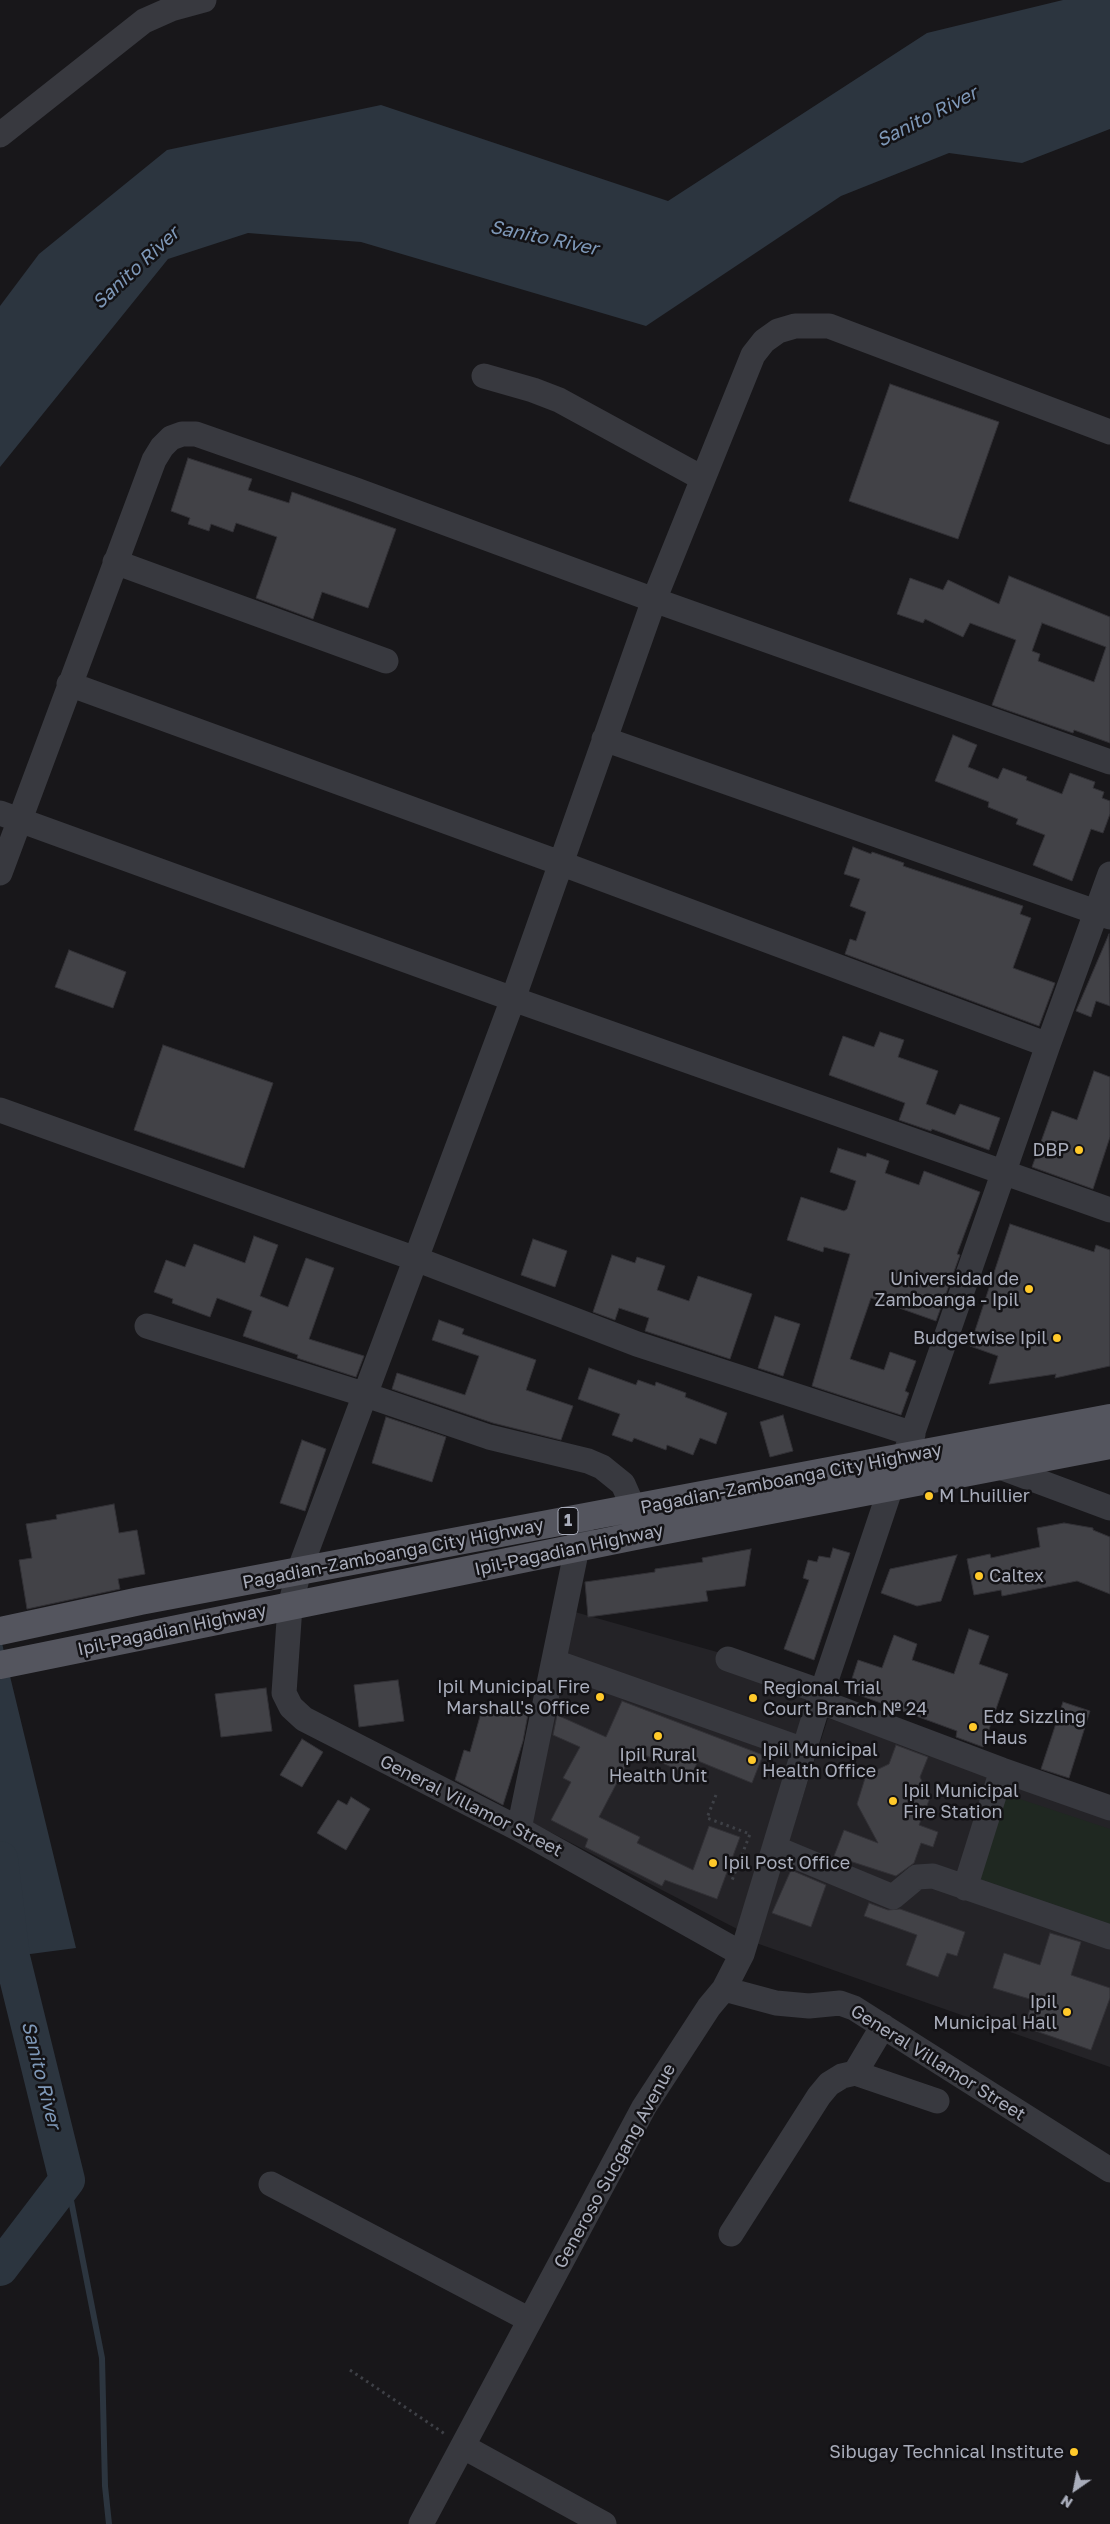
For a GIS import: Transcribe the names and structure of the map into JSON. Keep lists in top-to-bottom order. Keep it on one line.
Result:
{"streets":{"main road":["Pagadian-Zamboanga City Highway","1","Ipil-Pagadian Highway"],"street":["General Villamor Street","Generoso Sucgang Avenue"]},"crossings":[["Pagadian-Zamboanga City Highway","General Villamor Street"],["Ipil-Pagadian Highway","General Villamor Street"],["Ipil-Pagadian Highway","Generoso Sucgang Avenue"],["General Villamor Street","Generoso Sucgang Avenue"]],"water":["Sanito River"],"places":["DBP","Universidad de Zamboanga - Ipil","Budgetwise Ipil","M Lhuillier","Caltex","Ipil Municipal Fire Marshall's Office","Regional Trial Court Branch № 24","Edz Sizzling Haus","Ipil Rural Health Unit","Ipil Municipal Health Office","Ipil Municipal Fire Station","Ipil Post Office","Ipil Municipal Hall","Sibugay Technical Institute"],"north":"bottom left"}
